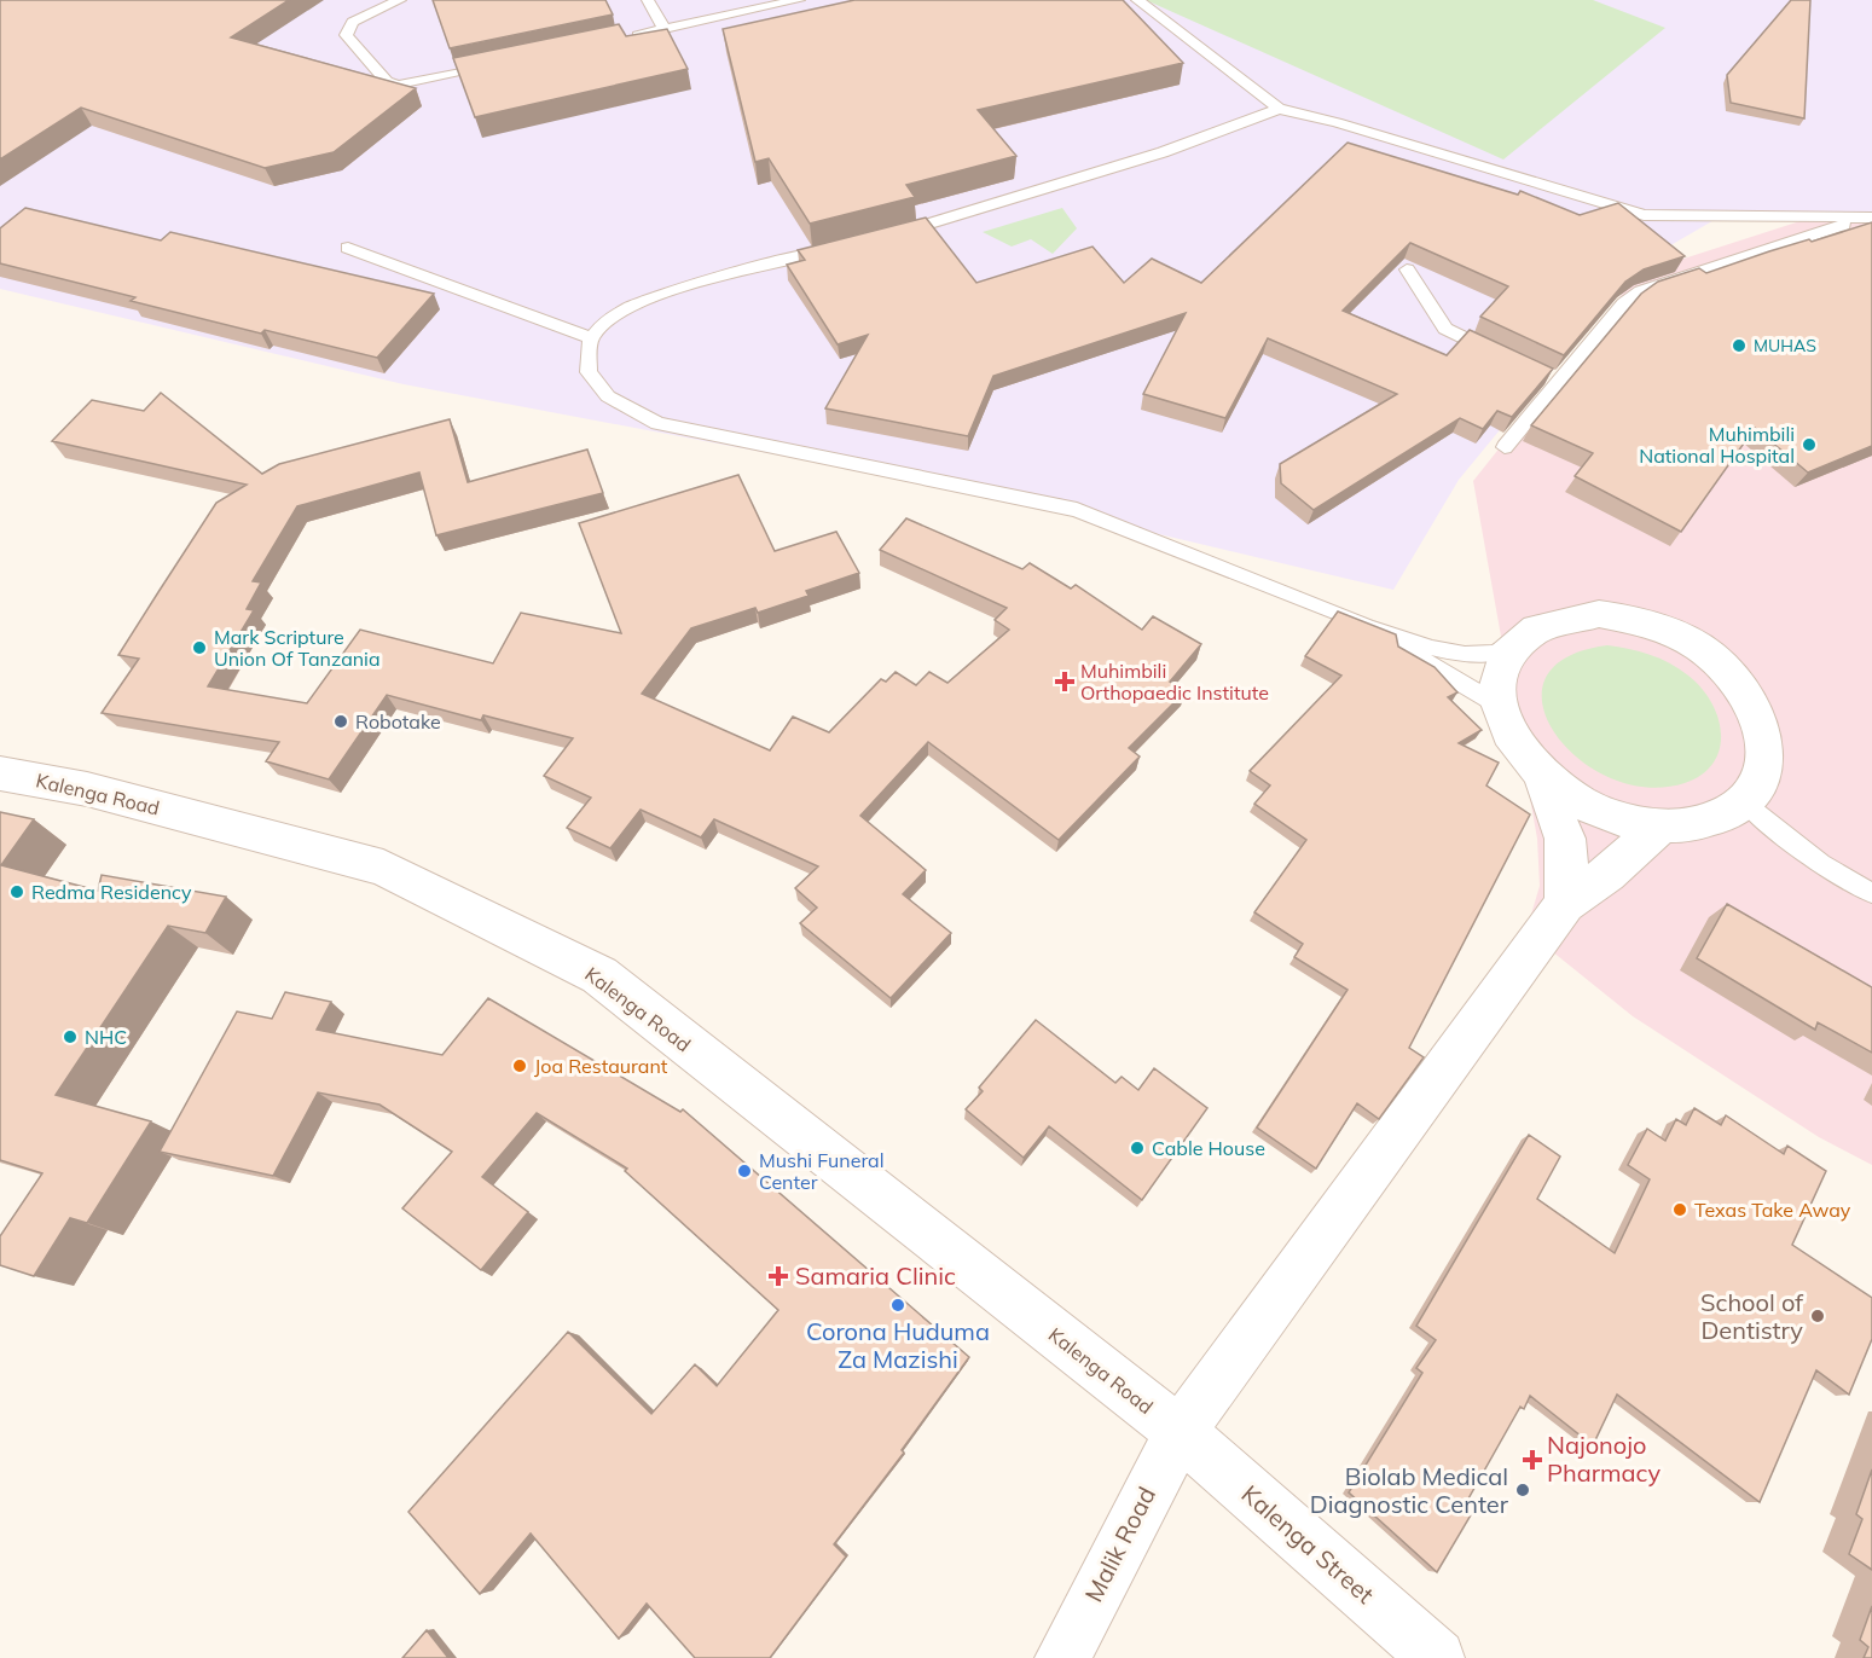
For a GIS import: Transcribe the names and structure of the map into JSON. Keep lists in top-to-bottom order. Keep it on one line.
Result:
{"streets":{"street":["Kalenga Road","Malik Road","Kalenga Street"]},"crossings":[["Kalenga Road","Malik Road"],["Kalenga Road","Kalenga Street"],["Malik Road","Kalenga Street"]],"places":{"other":["MUHAS","Muhimbili National Hospital","Mark Scripture Union Of Tanzania","Robotake","Redma Residency","NHC","Joa Restaurant","Cable House","Mushi Funeral Center","Texas Take Away","Corona Huduma Za Mazishi","School of Dentistry","Biolab Medical Diagnostic Center"],"health":["Muhimbili Orthopaedic Institute","Samaria Clinic","Najonojo Pharmacy"]}}
